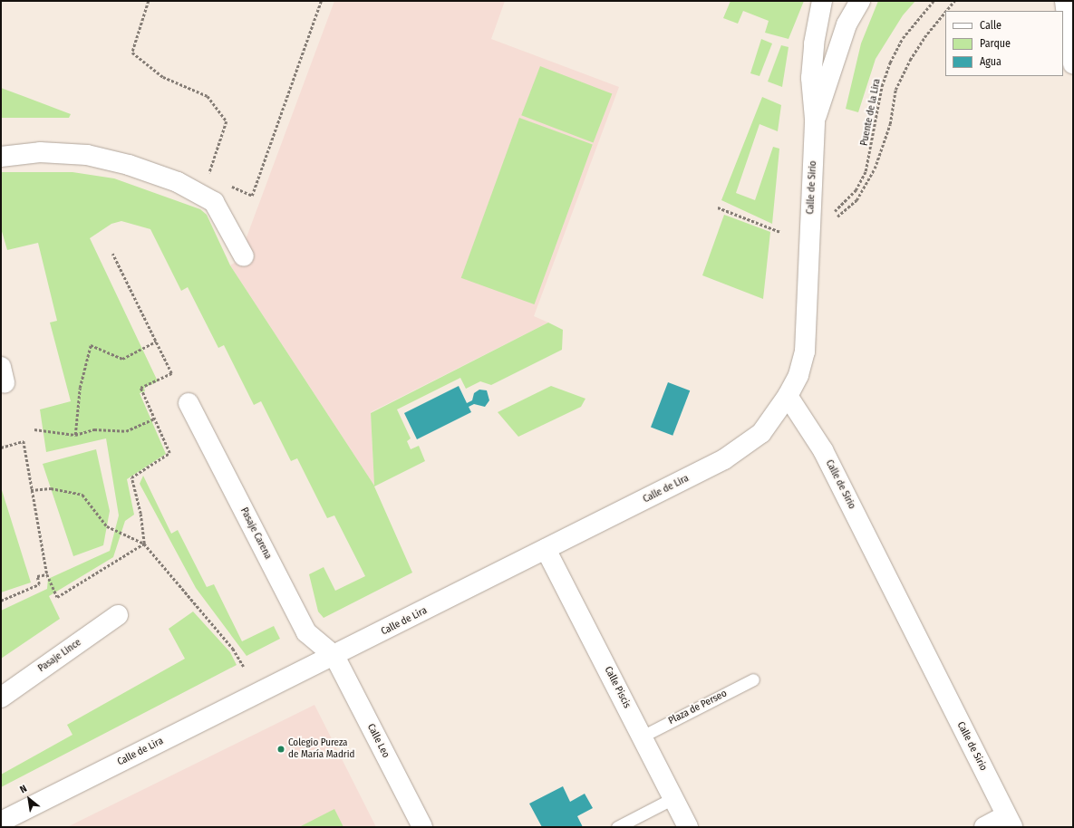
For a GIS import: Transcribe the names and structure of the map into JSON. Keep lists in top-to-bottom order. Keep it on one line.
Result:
{"streets":{"main road":["Calle de Sirio","Calle de Lira","Pasaje Carena","Pasaje Lince","Calle Piscis","Calle Leo"],"lane":["Plaza de Perseo"],"path":["Puente de la Lira"]},"crossings":[["Calle de Sirio","Calle de Lira"],["Calle de Lira","Pasaje Carena"],["Calle de Lira","Calle Piscis"],["Calle de Lira","Calle Leo"],["Pasaje Carena","Calle Leo"],["Calle Piscis","Plaza de Perseo"]],"places":["Colegio Pureza de María Madrid"],"legend":["Calle","Parque","Agua"],"north":"top left"}
